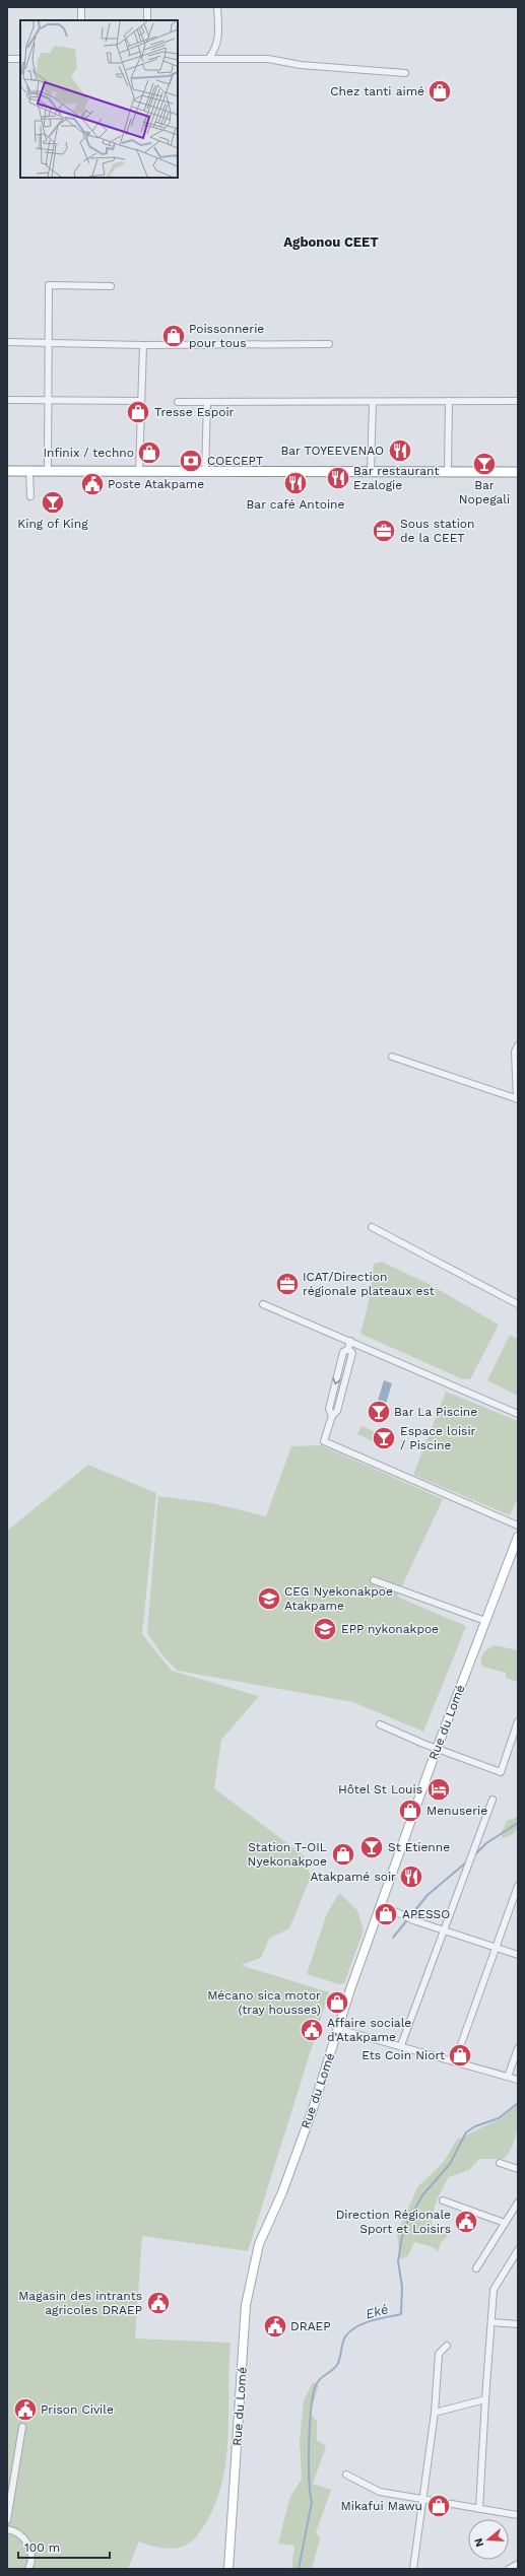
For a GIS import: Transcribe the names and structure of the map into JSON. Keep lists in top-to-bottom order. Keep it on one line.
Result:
{"streets":{"main road":["Rue du Lomé"]},"districts":["Agbonou CEET"],"water":["Eké"],"places":{"shop":["Chez tanti aimé","Poissonnerie pour tous","Tresse Espoir","Infinix / techno","Menuserie","Station T-OIL Nyekonakpoe","APESSO","Mécano sica motor (tray housses)","Ets Coin Niort","Mikafui Mawu"],"restaurant":["Bar TOYEEVENAO","Bar restaurant Ezalogie","Bar café Antoine","Atakpamé soir"],"bank":["COECEPT"],"bar":["Bar Nopegali","King of King","Bar La Piscine","Espace loisir / Piscine","St Etienne"],"public building":["Poste Atakpame","Affaire sociale d'Atakpame","Direction Régionale Sport et Loisirs","Magasin des intrants agricoles DRAEP","DRAEP","Prison Civile"],"office":["Sous station de la CEET","ICAT/Direction régionale plateaux est"],"school or university":["CEG Nyekonakpoe Atakpame","EPP nykonakpoe"],"hotel":["Hôtel St Louis"]},"scale_bar":"100 m","north":"left"}
